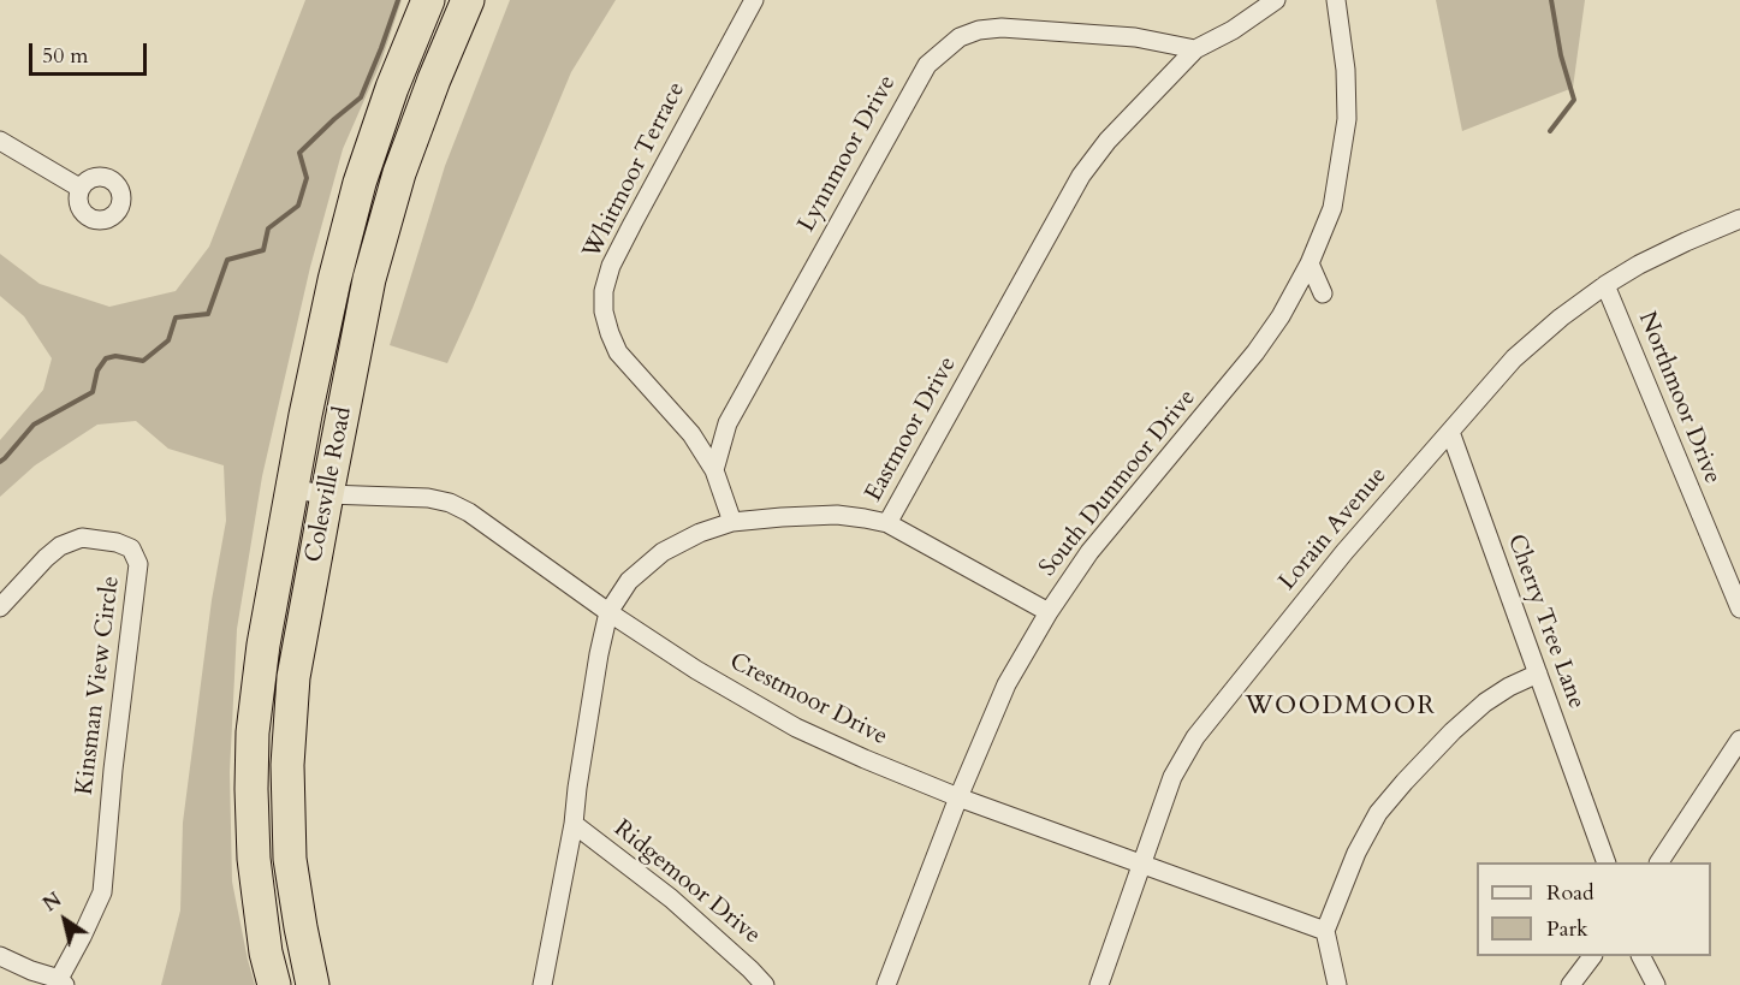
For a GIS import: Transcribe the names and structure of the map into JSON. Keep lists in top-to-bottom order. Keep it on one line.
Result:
{"streets":{"highway":["Colesville Road"],"street":["Lynnmoor Drive","Whitmoor Terrace","Northmoor Drive","Eastmoor Drive","South Dunmoor Drive","Lorain Avenue","Cherry Tree Lane","Kinsman View Circle","Crestmoor Drive","Ridgemoor Drive"]},"crossings":[["Lynnmoor Drive","Whitmoor Terrace"],["Lynnmoor Drive","Eastmoor Drive"],["Northmoor Drive","Lorain Avenue"],["Eastmoor Drive","Crestmoor Drive"],["Eastmoor Drive","Ridgemoor Drive"],["South Dunmoor Drive","Crestmoor Drive"],["Colesville Road","Crestmoor Drive"],["Lorain Avenue","Cherry Tree Lane"],["Lorain Avenue","Crestmoor Drive"]],"districts":["WOODMOOR"],"legend":["Road","Park"],"scale_bar":"50 m","north":"top left"}
